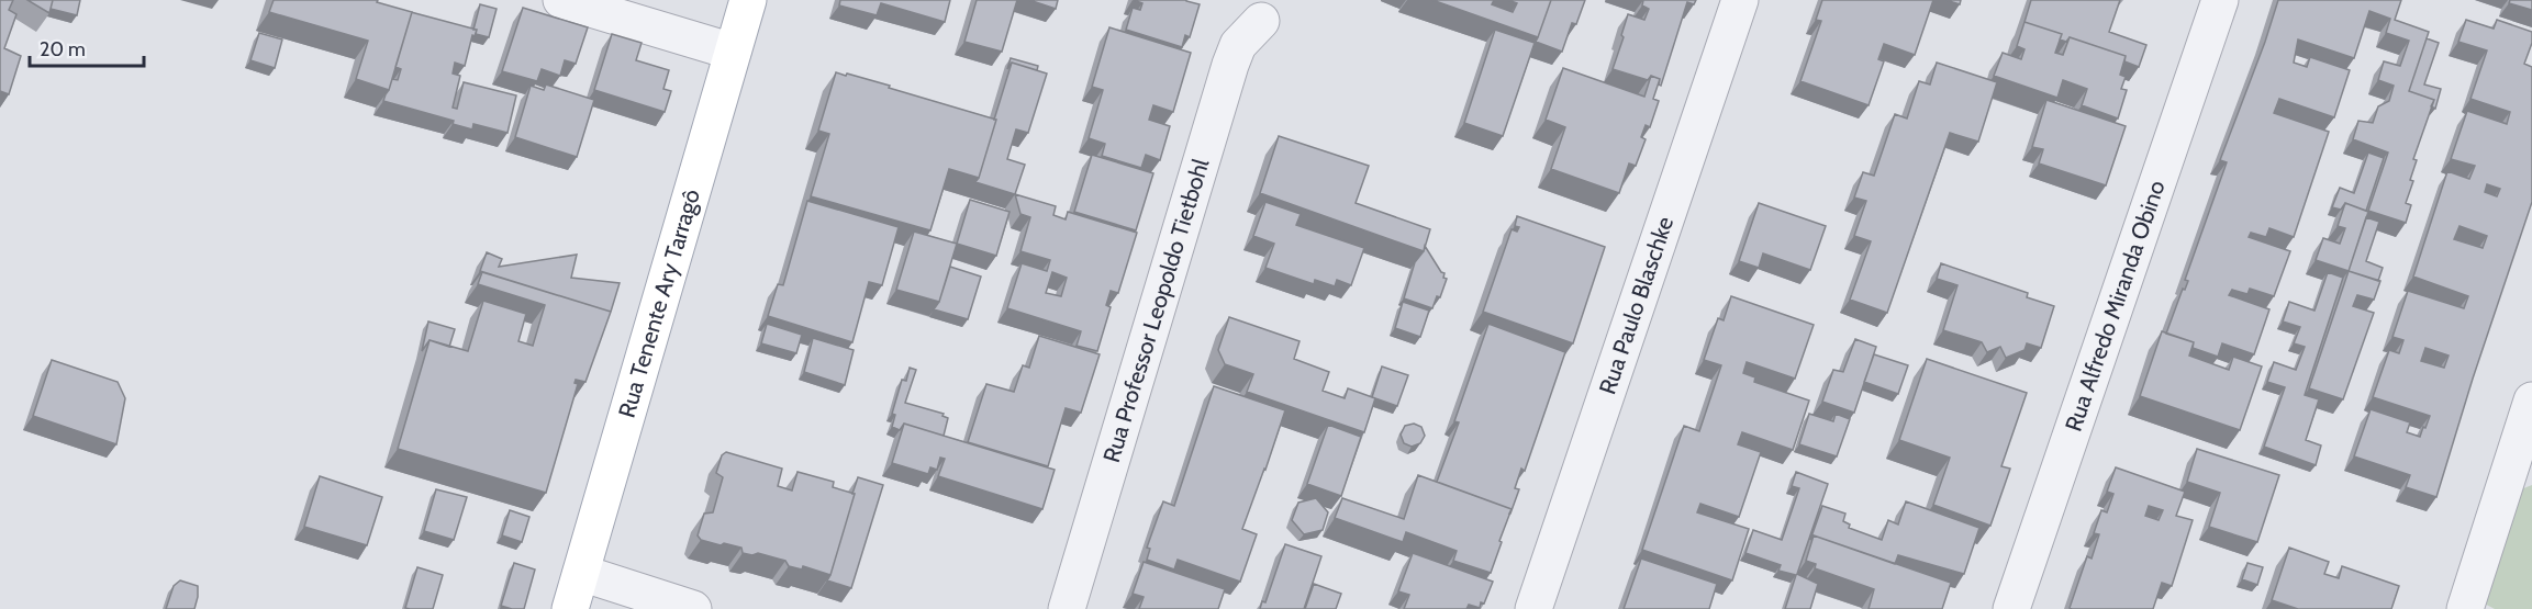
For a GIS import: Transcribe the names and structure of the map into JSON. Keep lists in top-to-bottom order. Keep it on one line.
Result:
{"streets":{"main road":["Rua Tenente Ary Tarragô"],"street":["Rua Paulo Blaschke","Rua Alfredo Miranda Obino","Rua Professor Leopoldo Tietbohl"]},"scale_bar":"20 m"}
